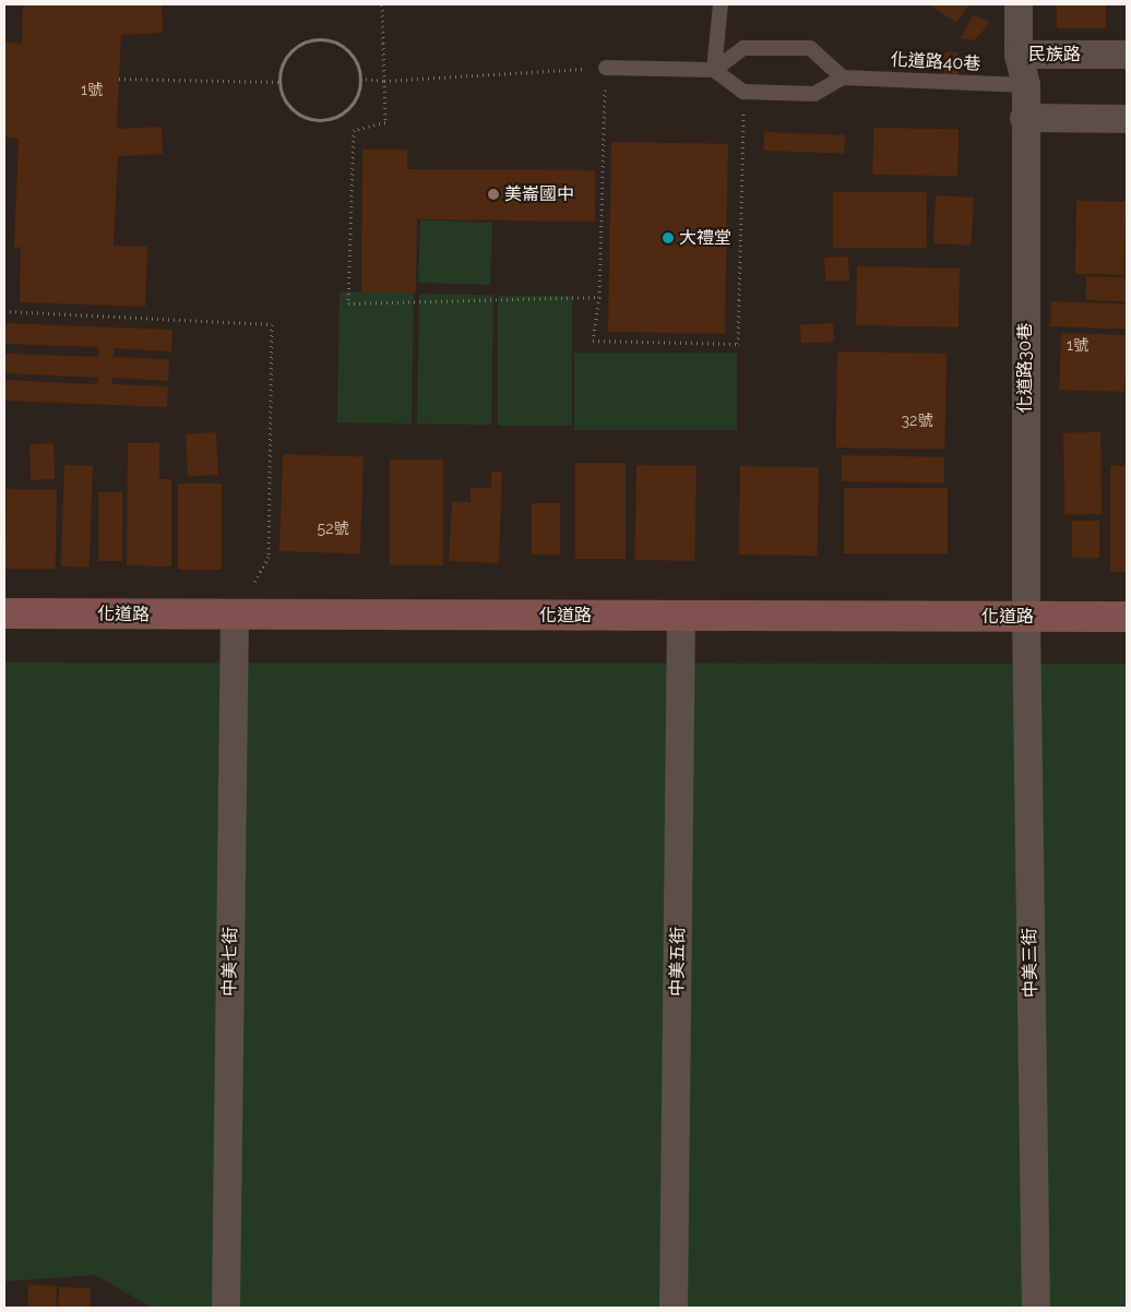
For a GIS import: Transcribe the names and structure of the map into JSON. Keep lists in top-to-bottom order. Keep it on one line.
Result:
{"streets":{"street":["民族路","化道路30巷","化道路","中美七街","中美五街","中美三街"],"lane":["化道路40巷"]},"crossings":[["民族路","化道路40巷"],["民族路","化道路30巷"],["化道路30巷","化道路"],["化道路30巷","中美三街"],["化道路","中美七街"],["化道路","中美五街"],["化道路","中美三街"]],"places":["美崙國中","大禮堂"],"house_numbers":["1號","1號","32號","52號"]}
